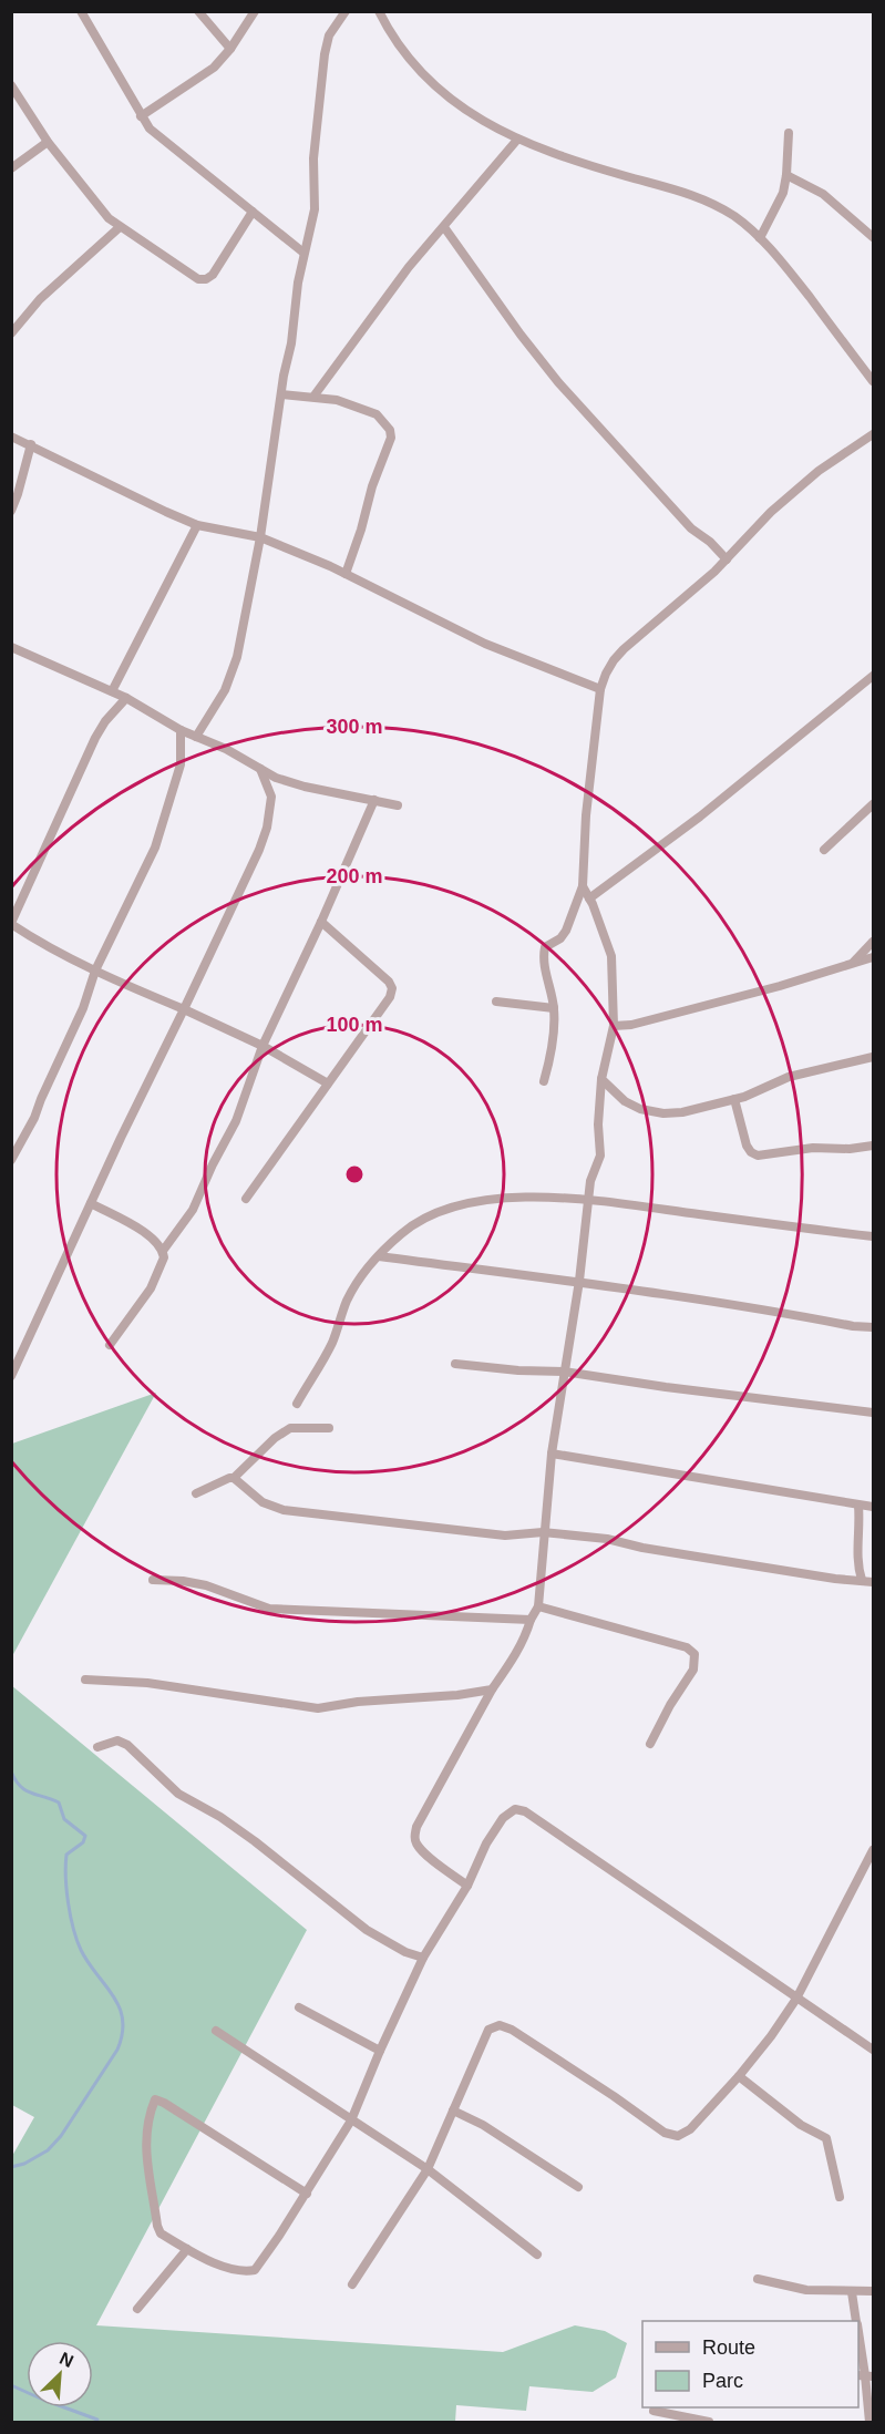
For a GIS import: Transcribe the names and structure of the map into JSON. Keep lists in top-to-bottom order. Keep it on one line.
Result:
{"legend":["Route","Parc"],"north":"top right","rings":["300 m","200 m","100 m"]}
